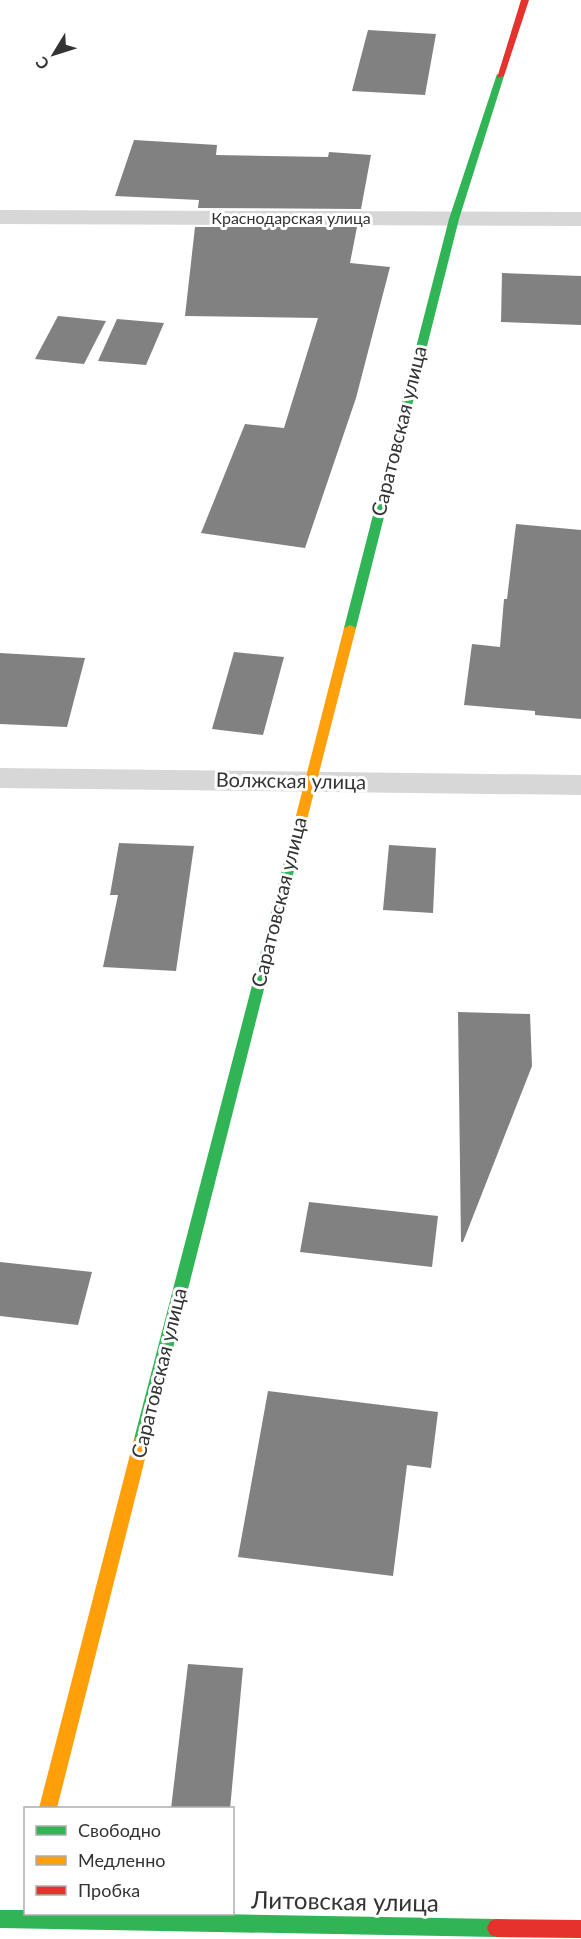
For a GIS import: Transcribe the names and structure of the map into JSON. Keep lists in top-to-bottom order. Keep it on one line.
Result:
{"streets":{"street":["Краснодарская улица","Саратовская улица","Волжская улица","Литовская улица"]},"crossings":[["Краснодарская улица","Саратовская улица"],["Саратовская улица","Волжская улица"]],"legend":["Свободно","Медленно","Пробка"],"north":"bottom left"}
